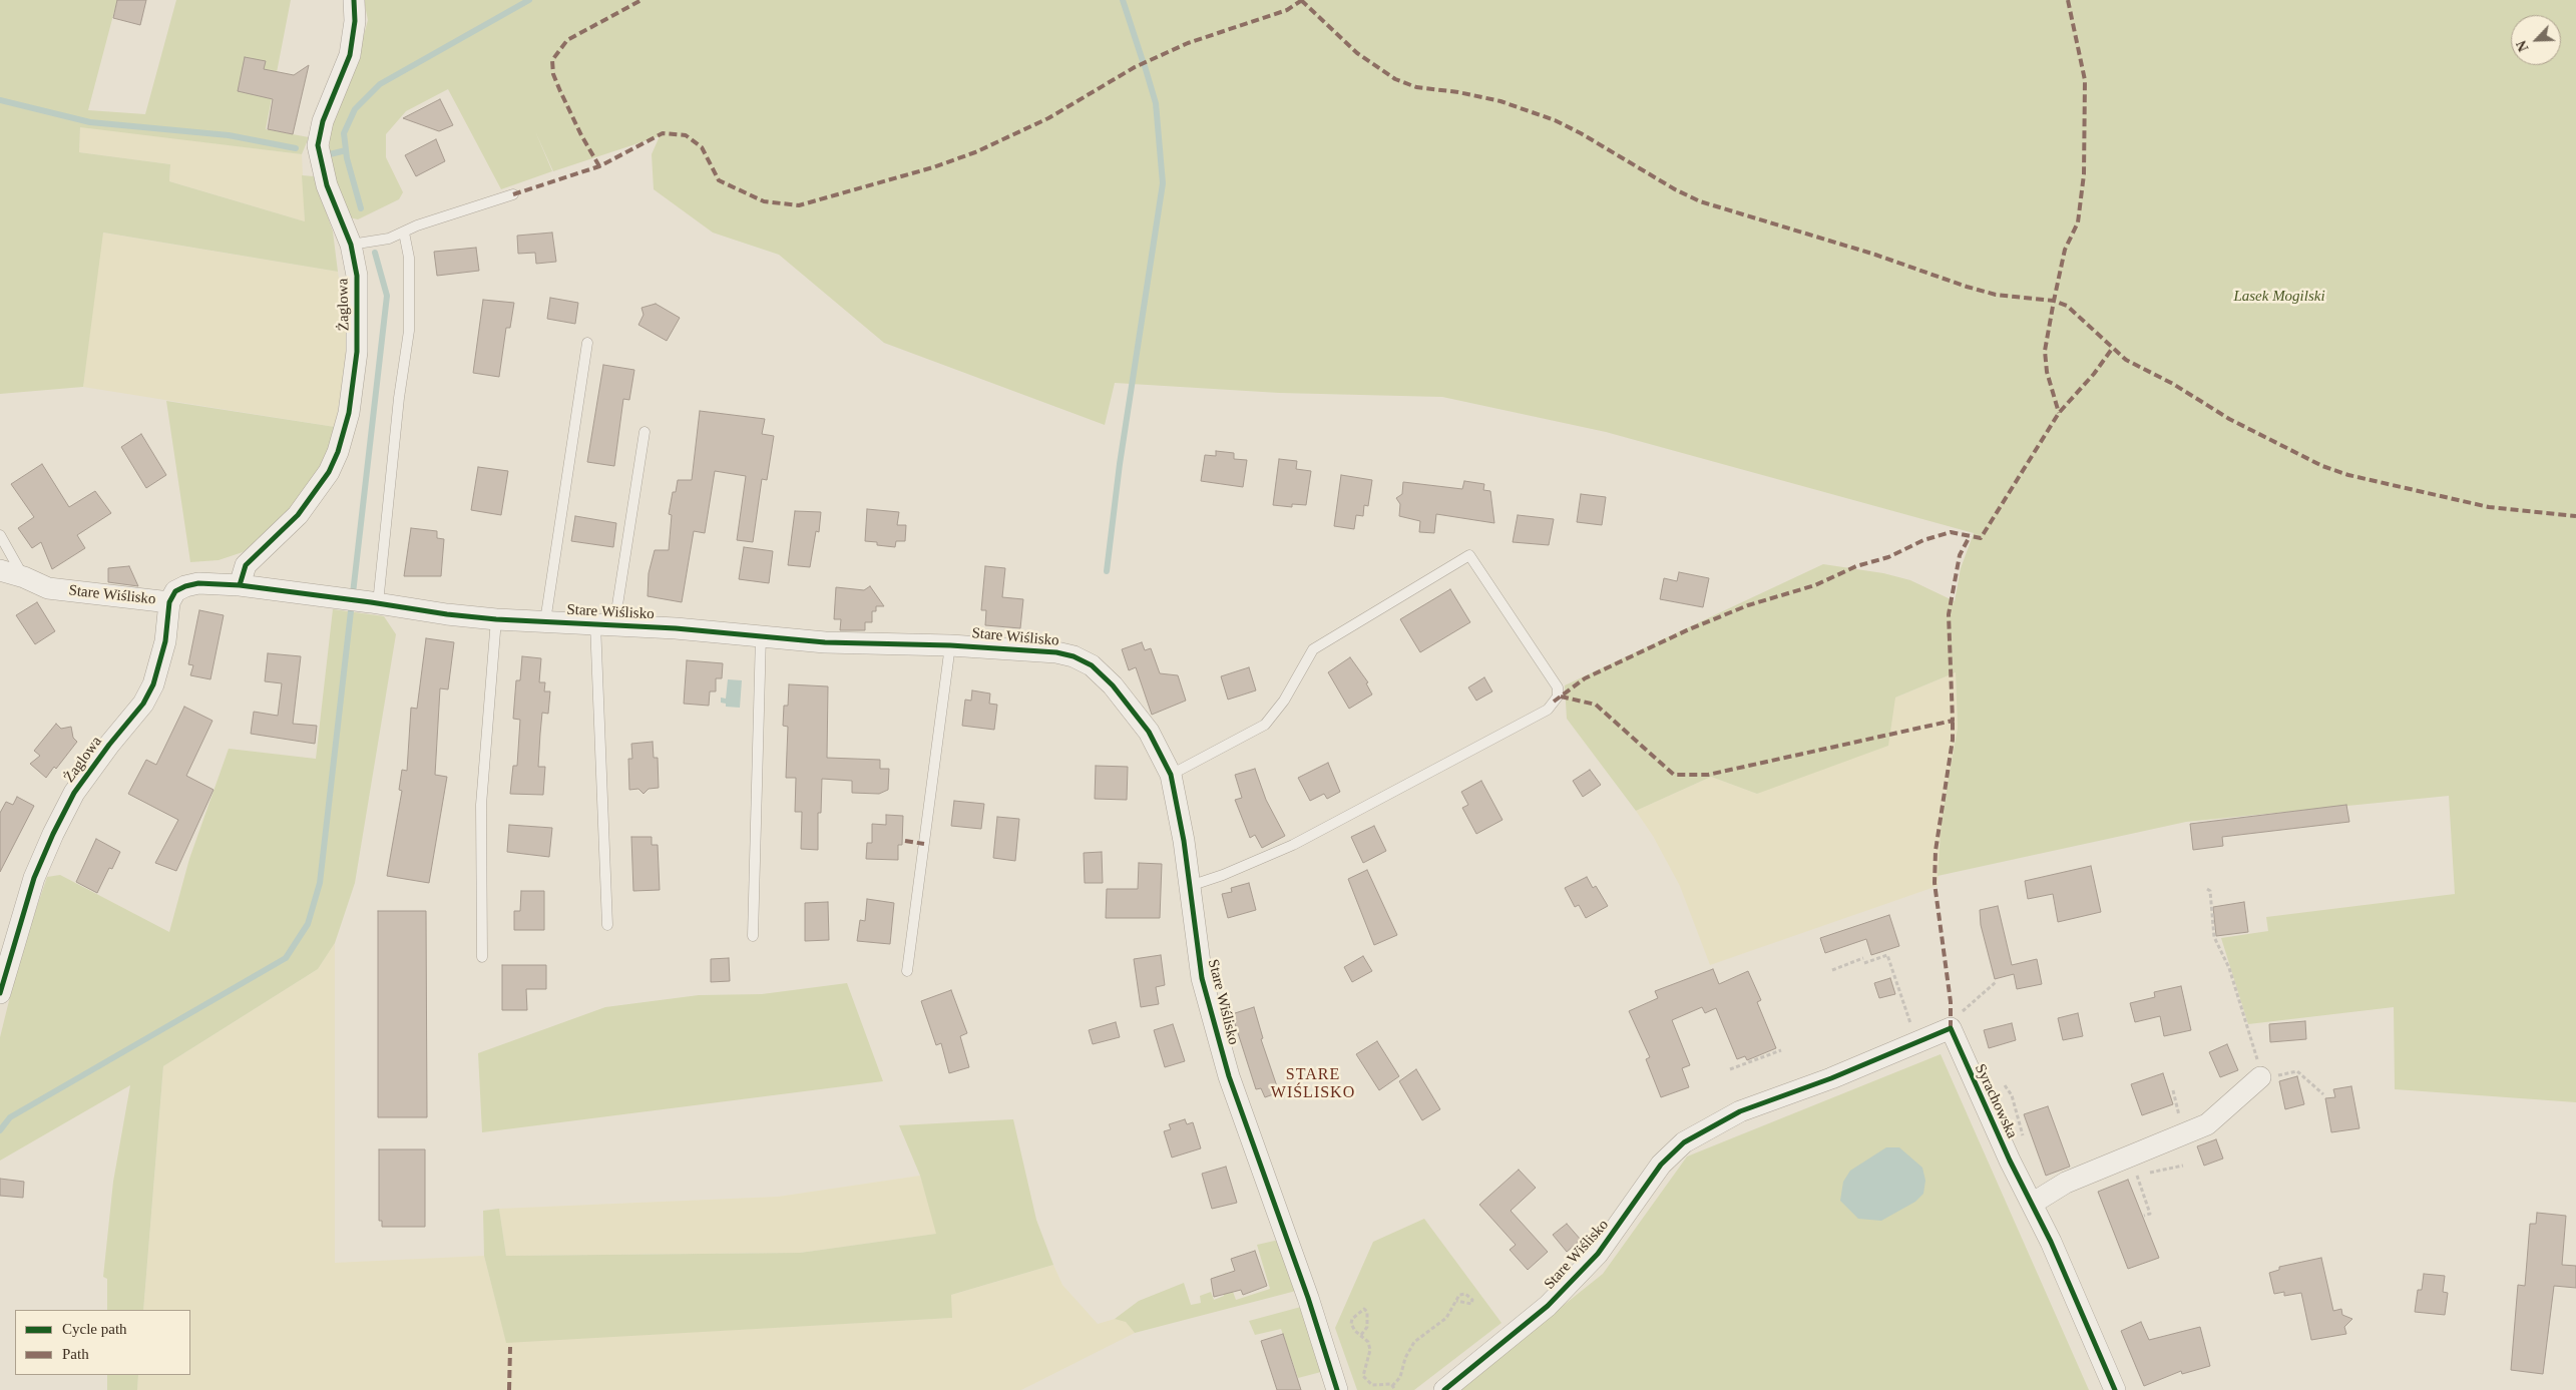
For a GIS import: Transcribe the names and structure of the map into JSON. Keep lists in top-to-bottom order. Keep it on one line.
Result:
{"streets":{"street":["Żaglowa","Stare Wiślisko","Syrachowska"]},"crossings":[["Żaglowa","Stare Wiślisko"],["Stare Wiślisko","Syrachowska"]],"districts":["STARE WIŚLISKO"],"parks":["Lasek Mogilski"],"legend":["Cycle path","Path"],"north":"bottom left"}
